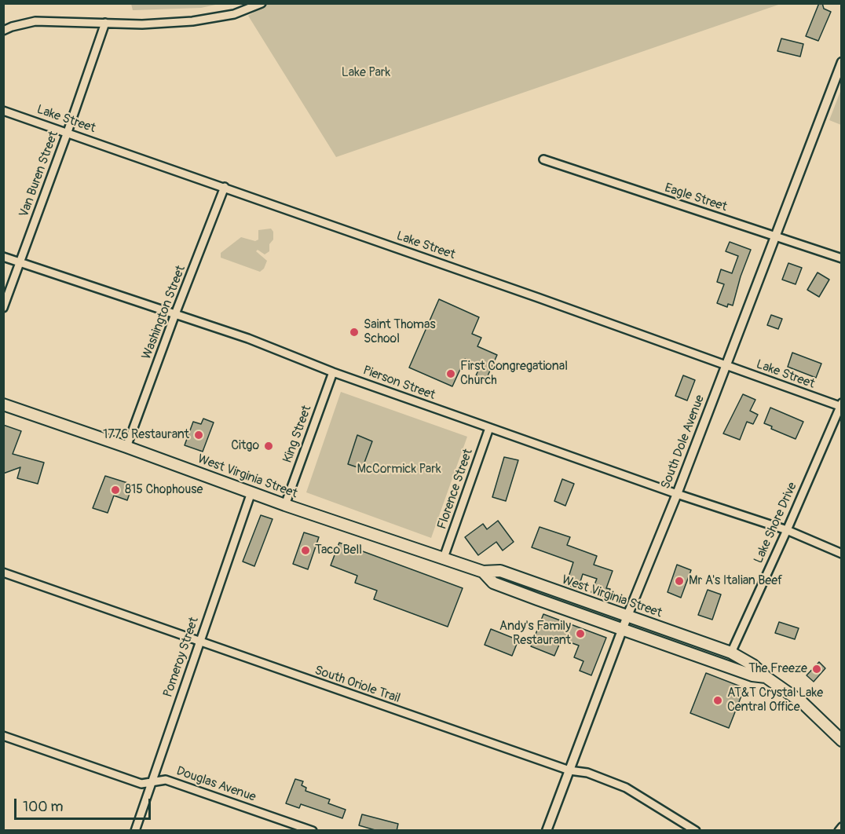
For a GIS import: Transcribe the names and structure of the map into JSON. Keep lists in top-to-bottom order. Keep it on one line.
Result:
{"streets":{"main road":["West Virginia Street"],"street":["Lake Street","Van Buren Street","Eagle Street","Washington Street","Pierson Street","King Street","South Dole Avenue","Florence Street","Lake Shore Drive","Pomeroy Street","South Oriole Trail","Douglas Avenue"]},"crossings":[["Lake Street","Van Buren Street"],["Lake Street","Washington Street"],["Lake Street","South Dole Avenue"],["Lake Street","Lake Shore Drive"],["Van Buren Street","Pierson Street"],["Eagle Street","South Dole Avenue"],["Washington Street","Pierson Street"],["Washington Street","West Virginia Street"],["Pierson Street","King Street"],["Pierson Street","South Dole Avenue"],["Pierson Street","Florence Street"],["Pierson Street","Lake Shore Drive"],["King Street","West Virginia Street"],["South Dole Avenue","West Virginia Street"],["South Dole Avenue","South Oriole Trail"],["West Virginia Street","Florence Street"],["West Virginia Street","Lake Shore Drive"],["West Virginia Street","Pomeroy Street"],["Pomeroy Street","South Oriole Trail"],["Pomeroy Street","Douglas Avenue"]],"parks":["Lake Park","McCormick Park"],"places":["Saint Thomas School","First Congregational Church","1776 Restaurant","Citgo","815 Chophouse","Taco Bell","Mr A's Italian Beef","Andy's Family Restaurant","The Freeze","AT&T Crystal Lake Central Office"],"scale_bar":"100 m"}
